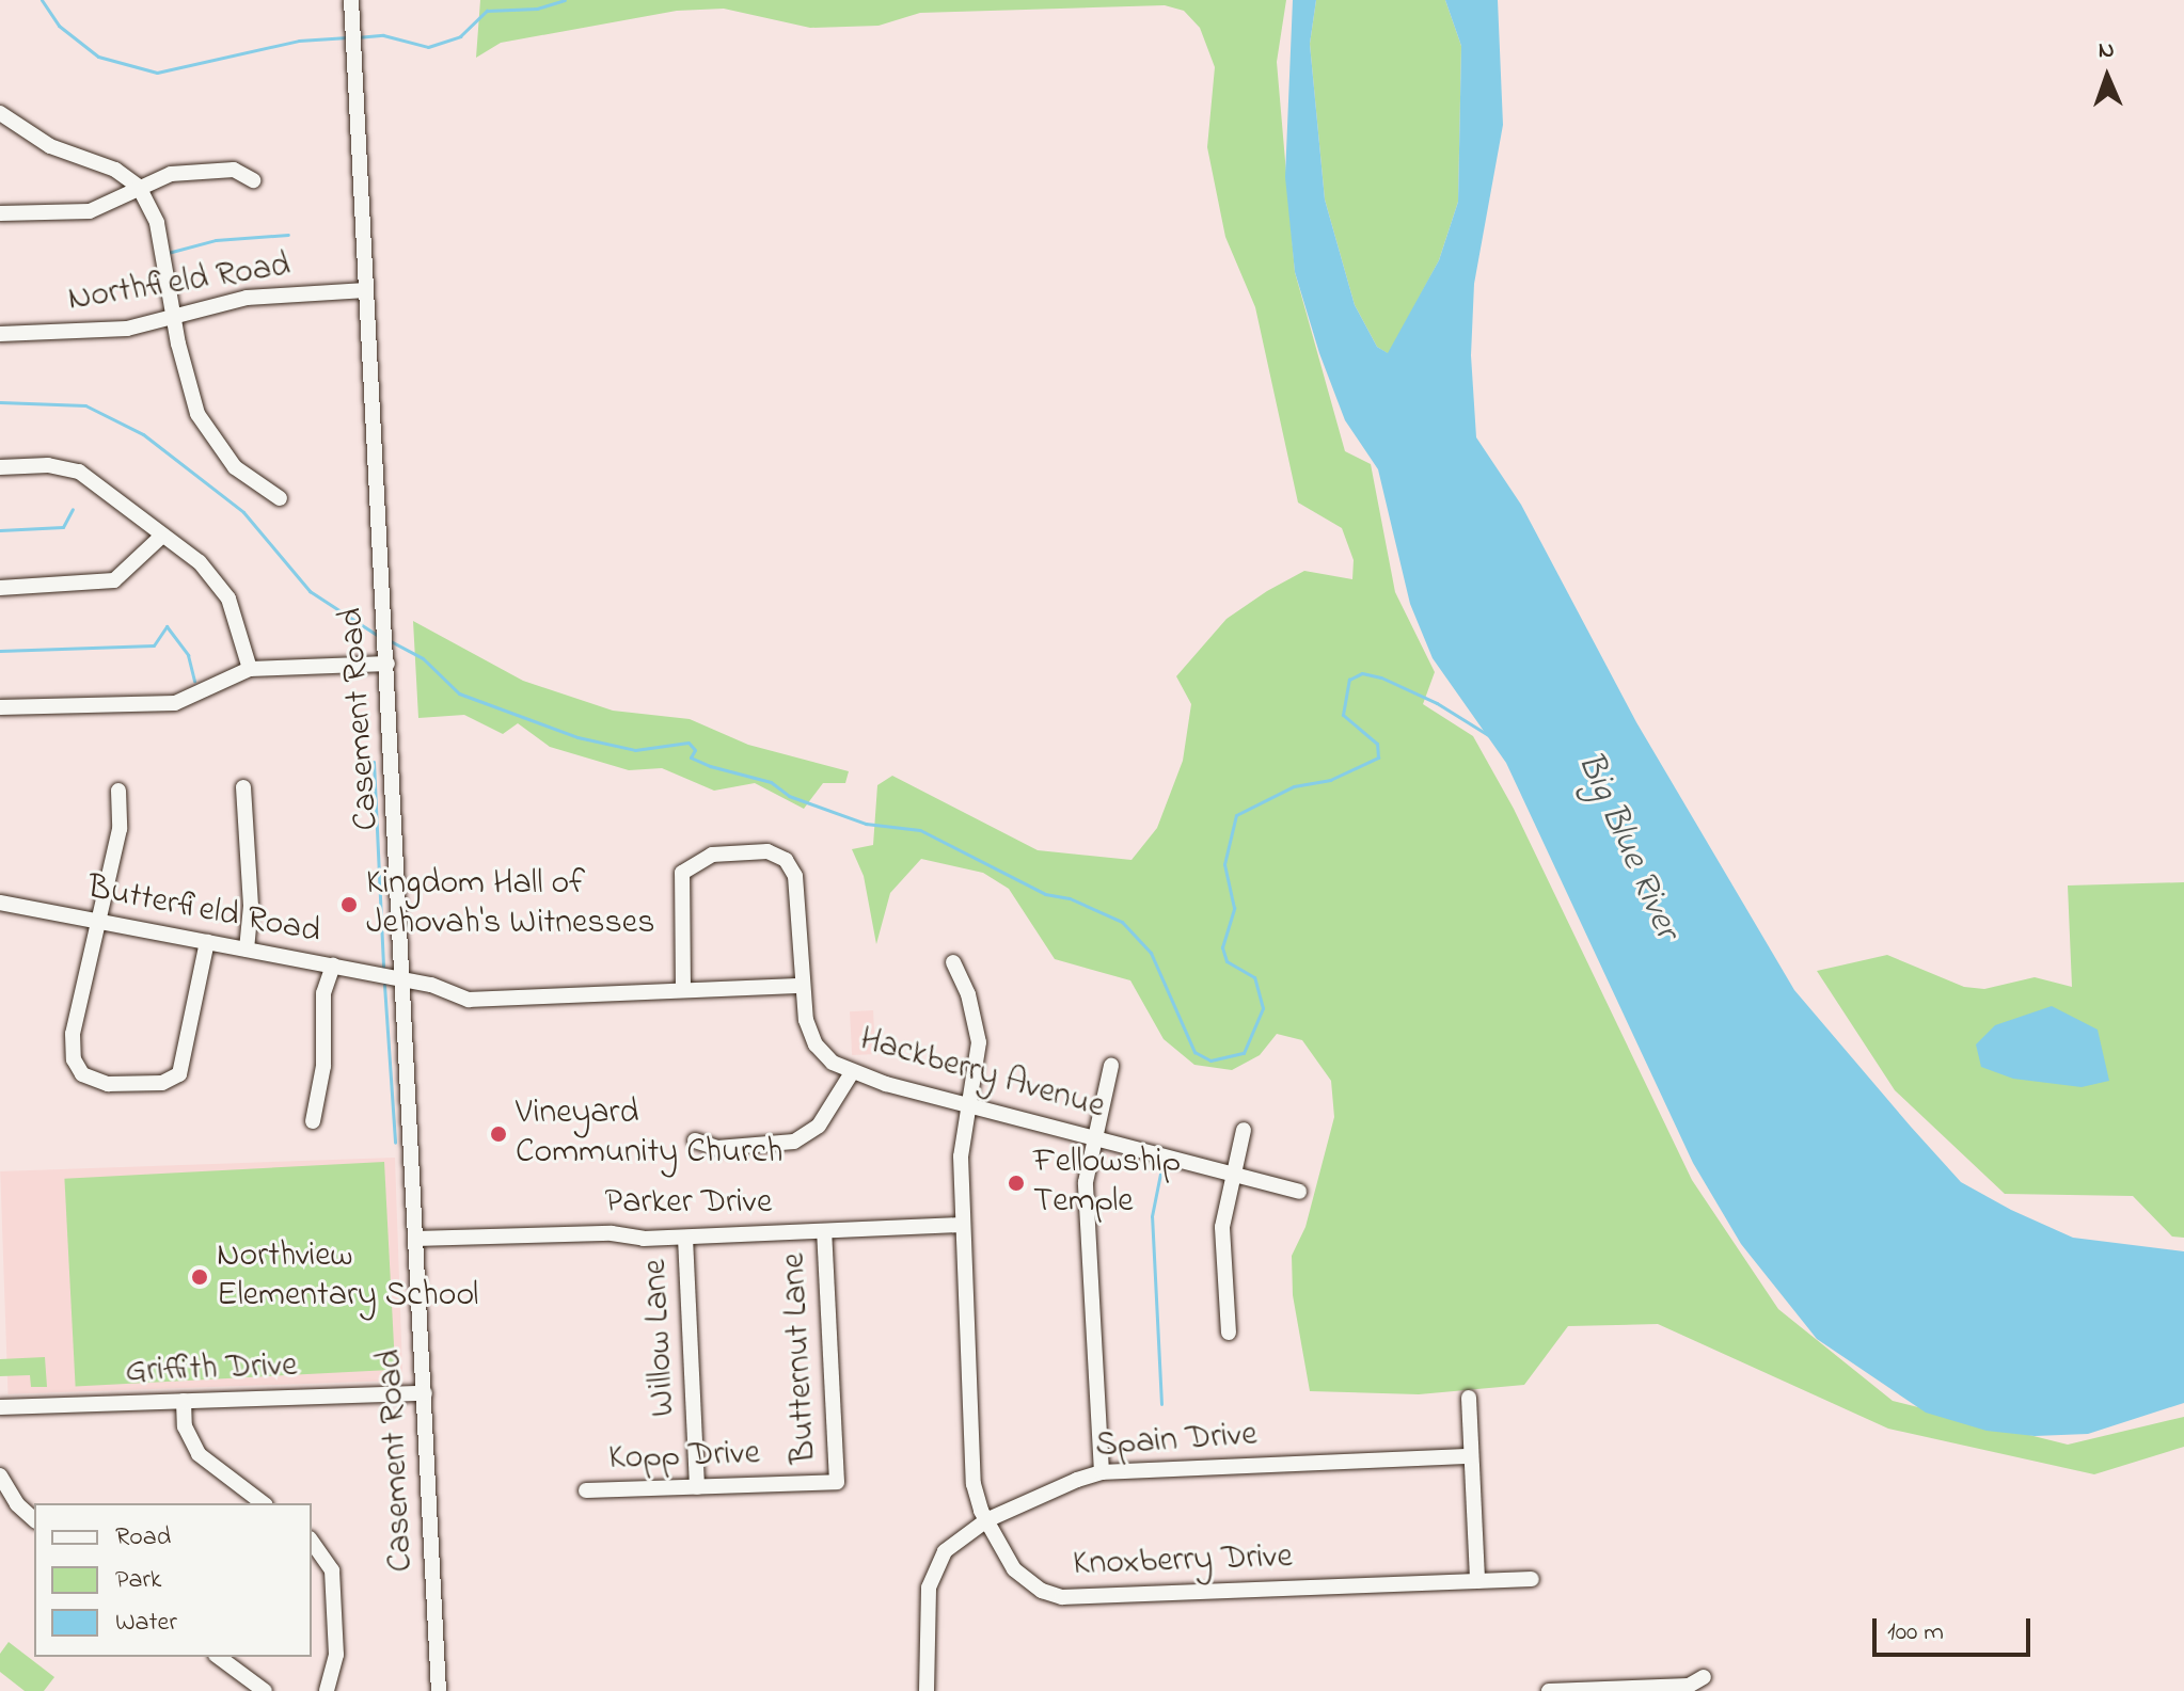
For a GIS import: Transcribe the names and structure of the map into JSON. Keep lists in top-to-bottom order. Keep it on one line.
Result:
{"streets":{"street":["Northfield Road","Casement Road","Butterfield Road","Hackberry Avenue","Parker Drive","Willow Lane","Butternut Lane","Griffith Drive","Spain Drive","Kopp Drive","Knoxberry Drive"]},"crossings":[["Northfield Road","Casement Road"],["Casement Road","Butterfield Road"],["Casement Road","Parker Drive"],["Casement Road","Griffith Drive"],["Butterfield Road","Hackberry Avenue"],["Hackberry Avenue","Knoxberry Drive"],["Parker Drive","Willow Lane"],["Parker Drive","Butternut Lane"],["Parker Drive","Knoxberry Drive"],["Willow Lane","Kopp Drive"],["Butternut Lane","Kopp Drive"],["Spain Drive","Knoxberry Drive"]],"water":["Big Blue River"],"places":["Kingdom Hall of Jehovah's Witnesses","Vineyard Community Church","Fellowship Temple","Northview Elementary School"],"legend":["Road","Park","Water"],"scale_bar":"100 m","north":"top"}
